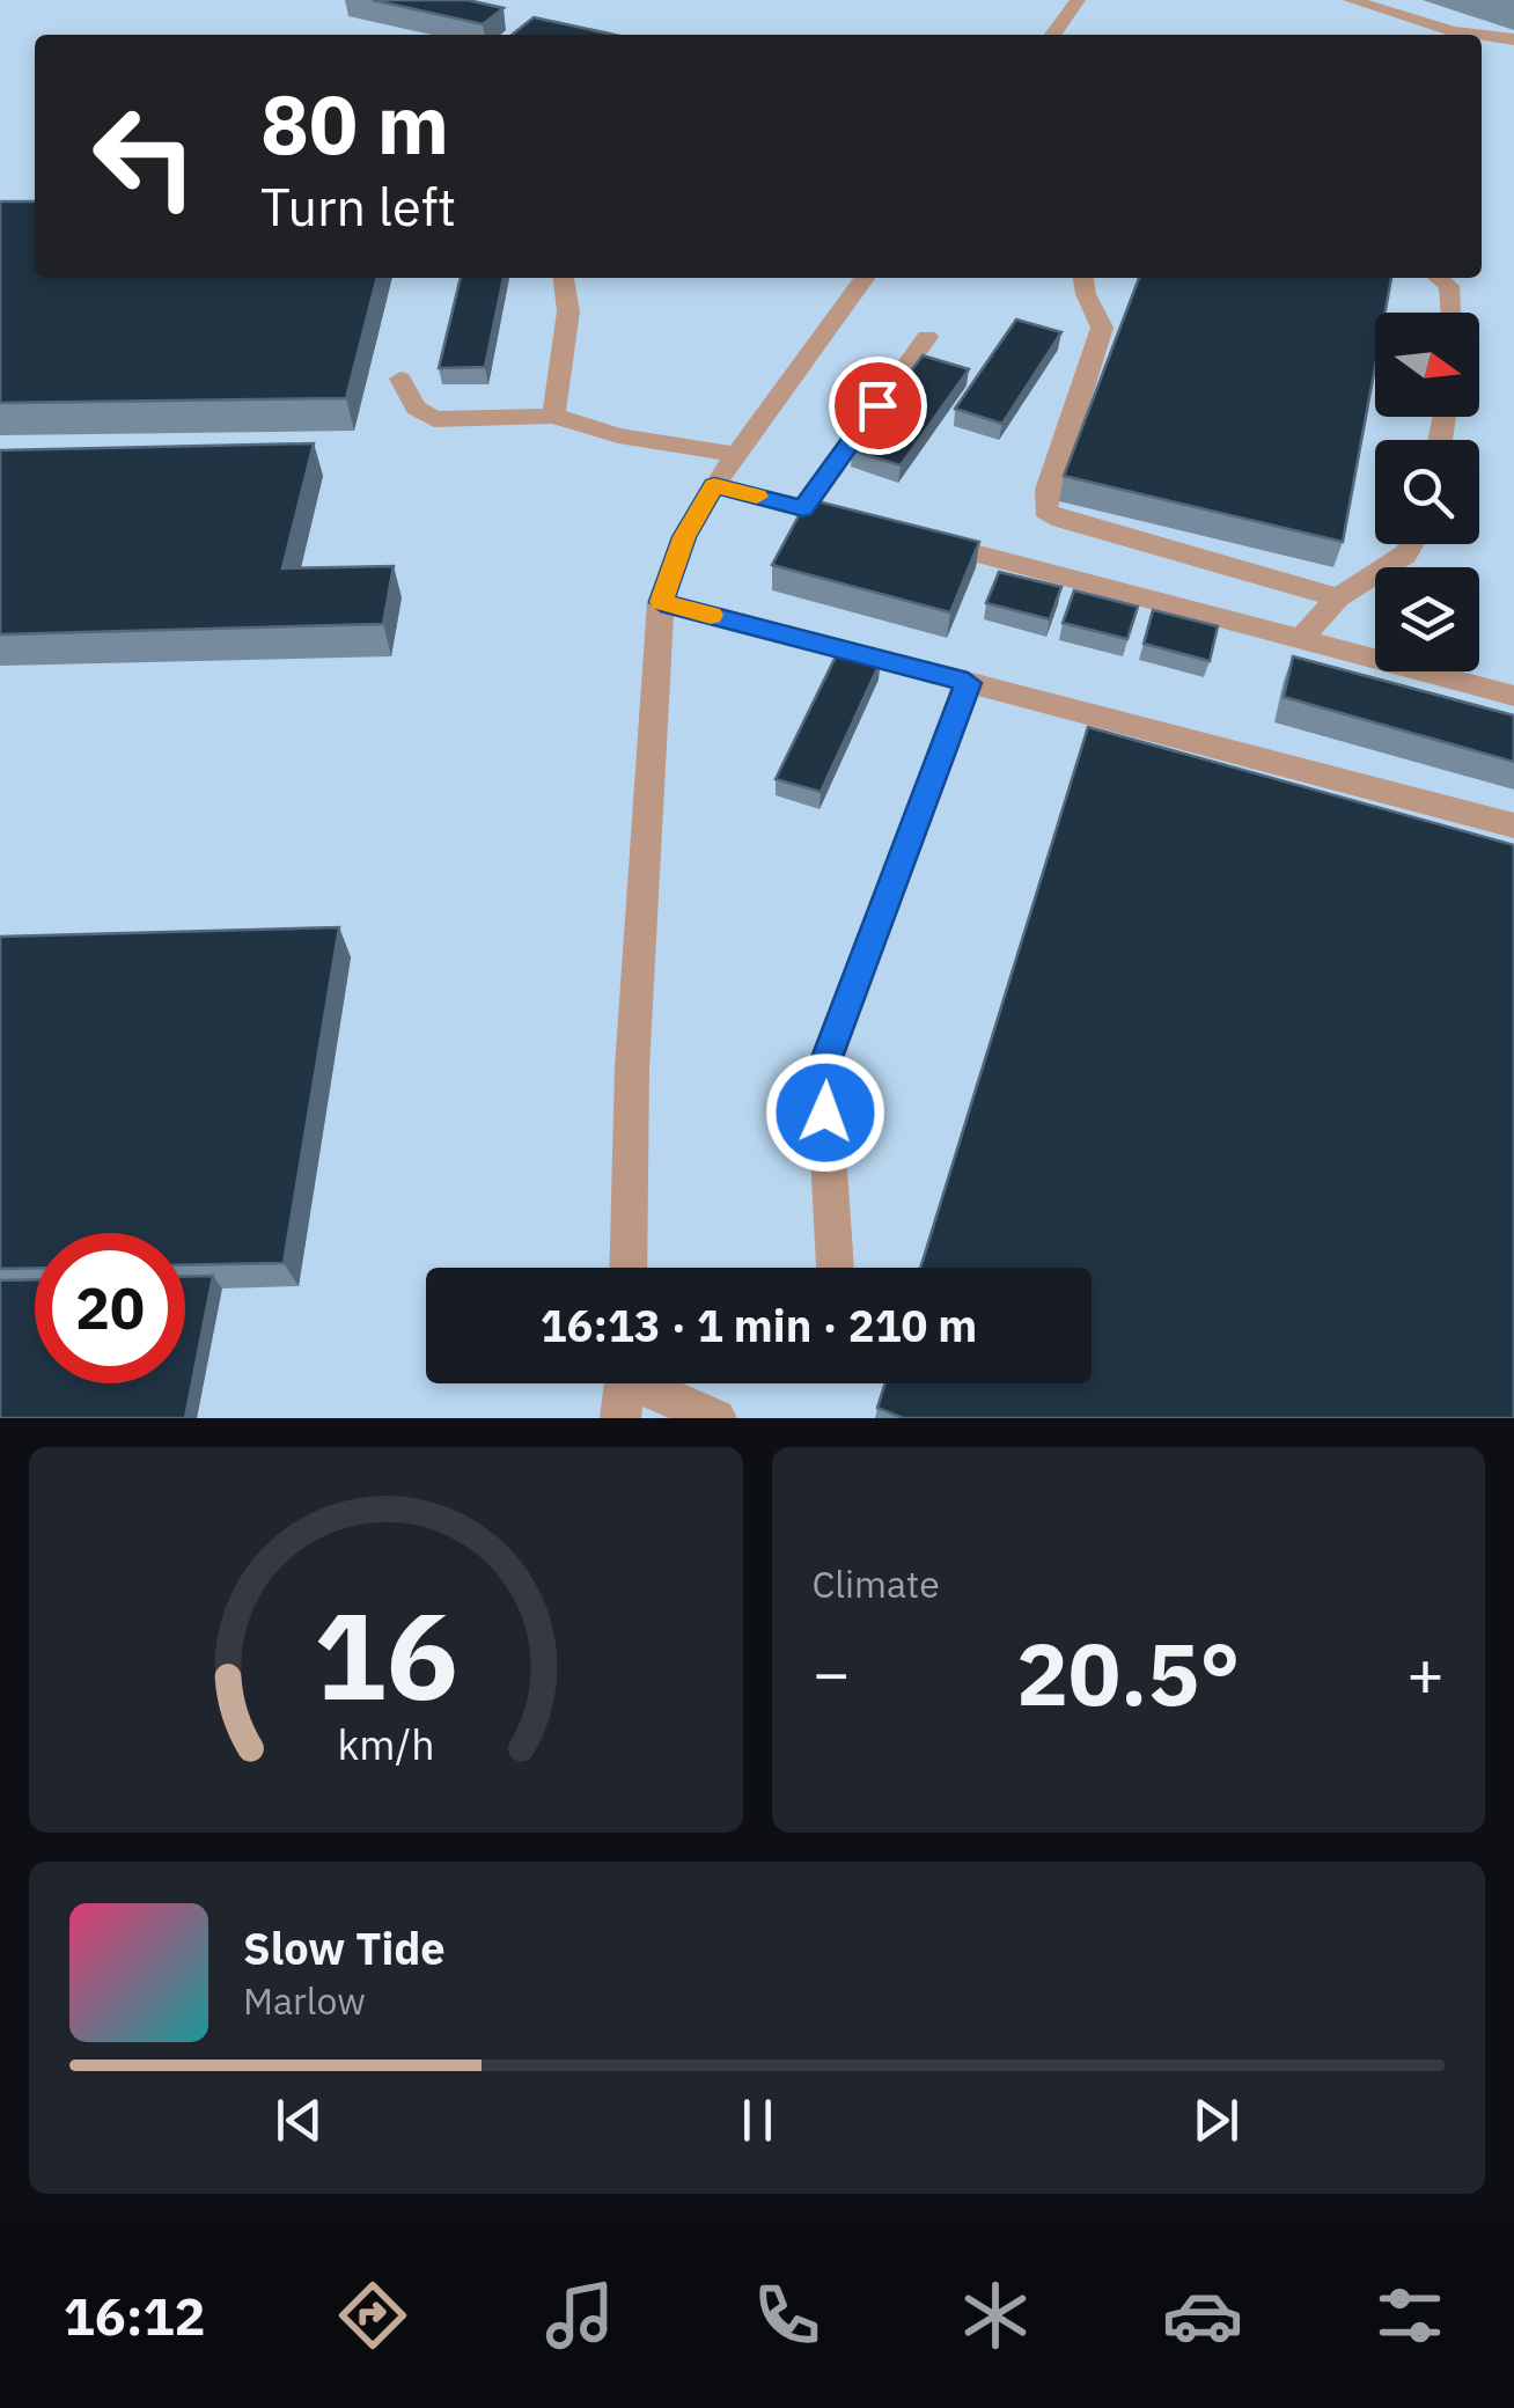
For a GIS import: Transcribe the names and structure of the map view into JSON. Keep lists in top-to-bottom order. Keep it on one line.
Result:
{"north":"right","page":{"turn":["80 m","Turn left"],"limit":"20","trip":"16:13 · 1 min · 210 m","tile":"Climate","heat":["−","20.5°","+"],"song":["Slow Tide","Marlow"],"tabs":"16:12","gauge":["16","km/h"]}}
